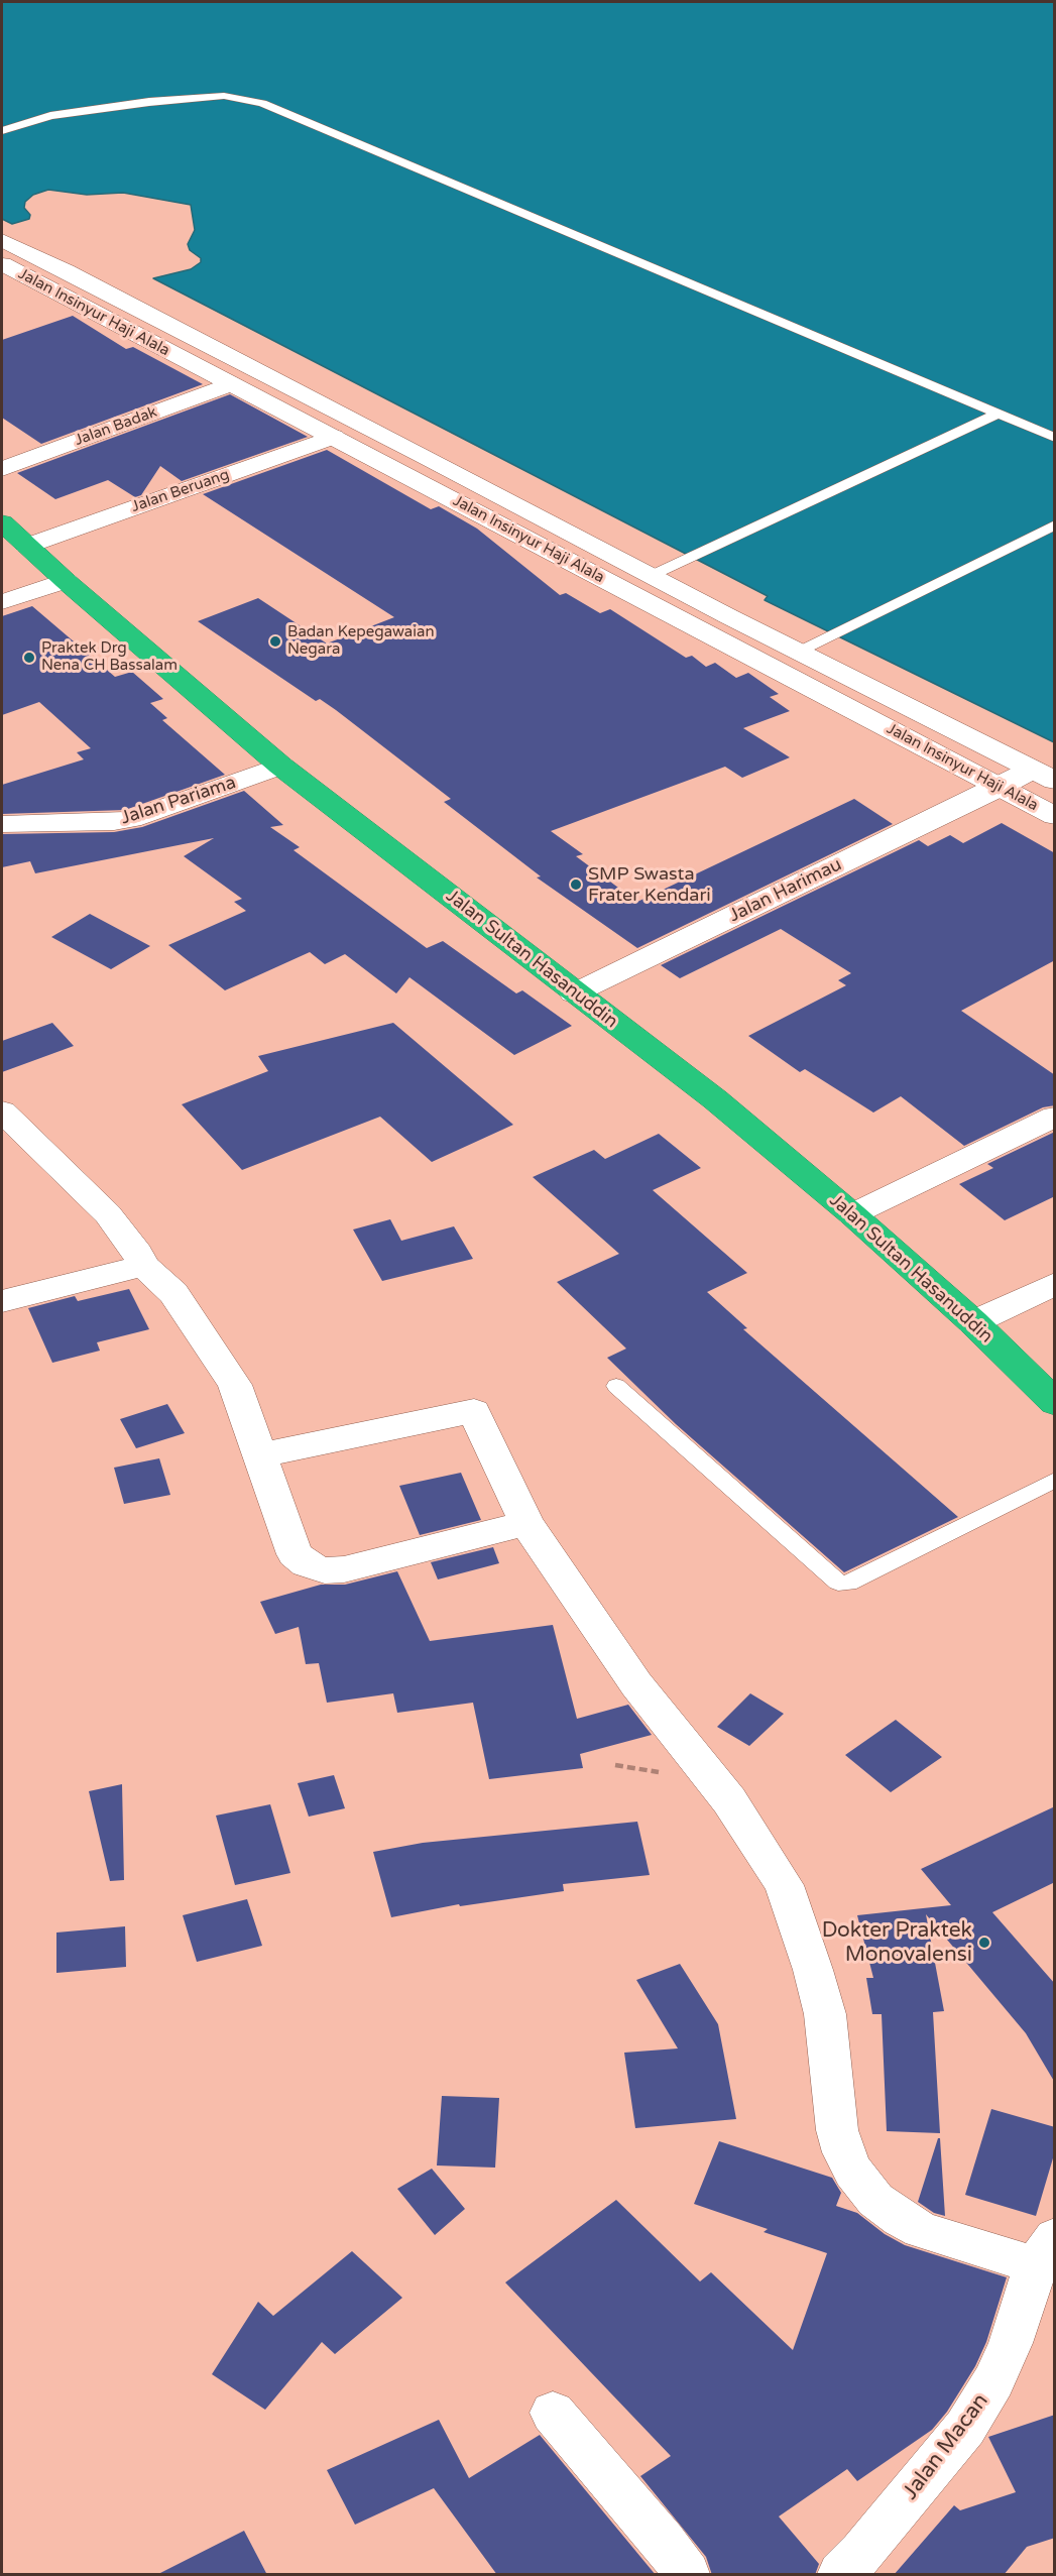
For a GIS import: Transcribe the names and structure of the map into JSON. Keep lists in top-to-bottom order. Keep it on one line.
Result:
{"streets":{"highway":["Jalan Sultan Hasanuddin"],"street":["Jalan Insinyur Haji Alala","Jalan Badak","Jalan Beruang","Jalan Pariama","Jalan Harimau","Jalan Macan"]},"crossings":[["Jalan Insinyur Haji Alala","Jalan Badak"],["Jalan Insinyur Haji Alala","Jalan Beruang"],["Jalan Insinyur Haji Alala","Jalan Harimau"],["Jalan Beruang","Jalan Sultan Hasanuddin"],["Jalan Pariama","Jalan Sultan Hasanuddin"],["Jalan Harimau","Jalan Sultan Hasanuddin"]],"places":["Badan Kepegawaian Negara","Praktek Drg Nena CH Bassalam","SMP Swasta Frater Kendari","Dokter Praktek Monovalensi"]}
